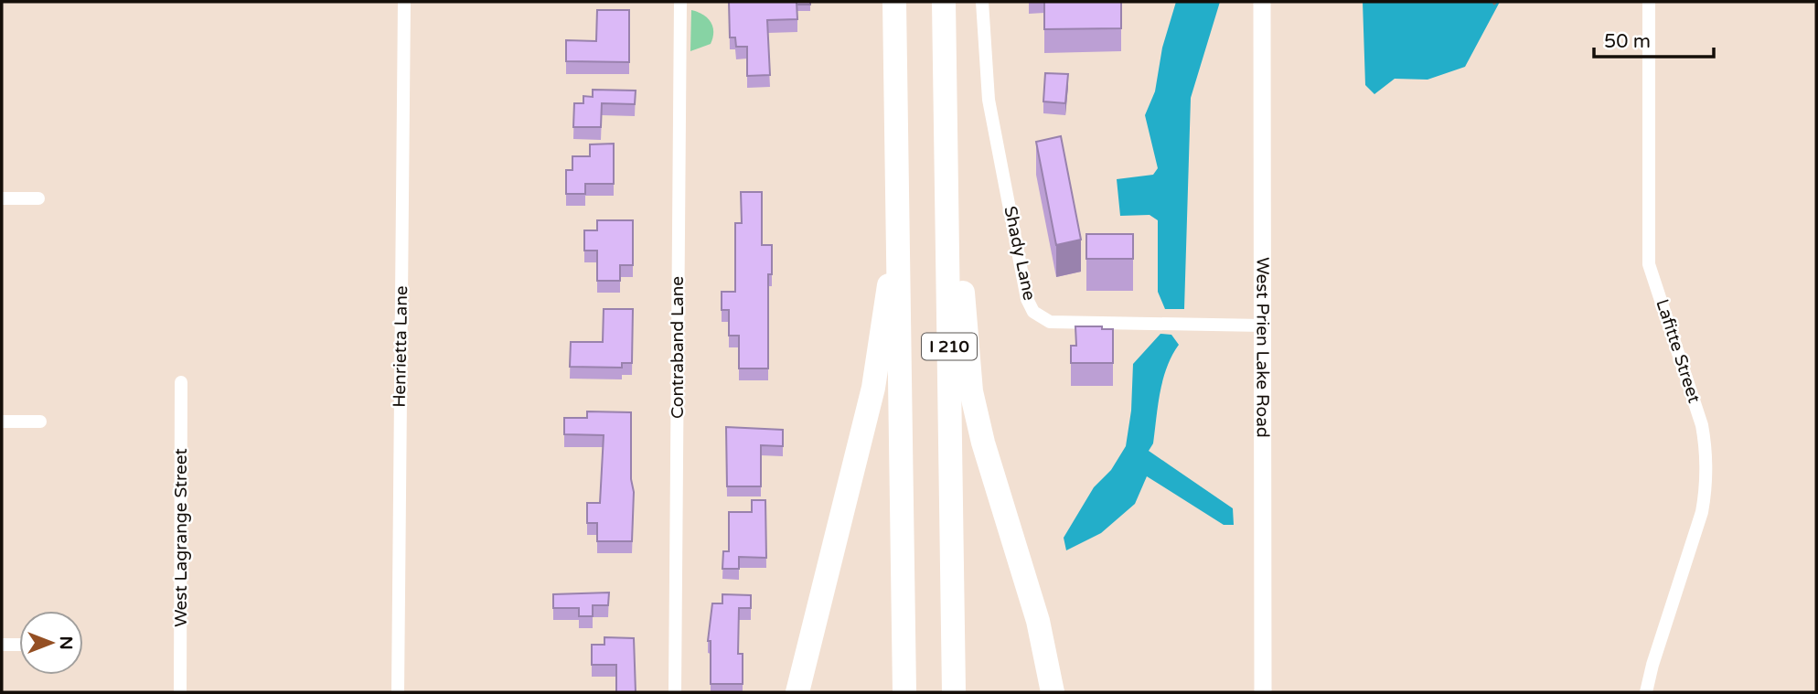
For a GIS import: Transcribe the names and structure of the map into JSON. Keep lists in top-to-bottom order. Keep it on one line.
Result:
{"streets":{"highway":["I 210"],"street":["Shady Lane","Henrietta Lane","West Prien Lake Road","Contraband Lane","Lafitte Street","West Lagrange Street"]},"crossings":[["Shady Lane","West Prien Lake Road"]],"scale_bar":"50 m","north":"right"}
